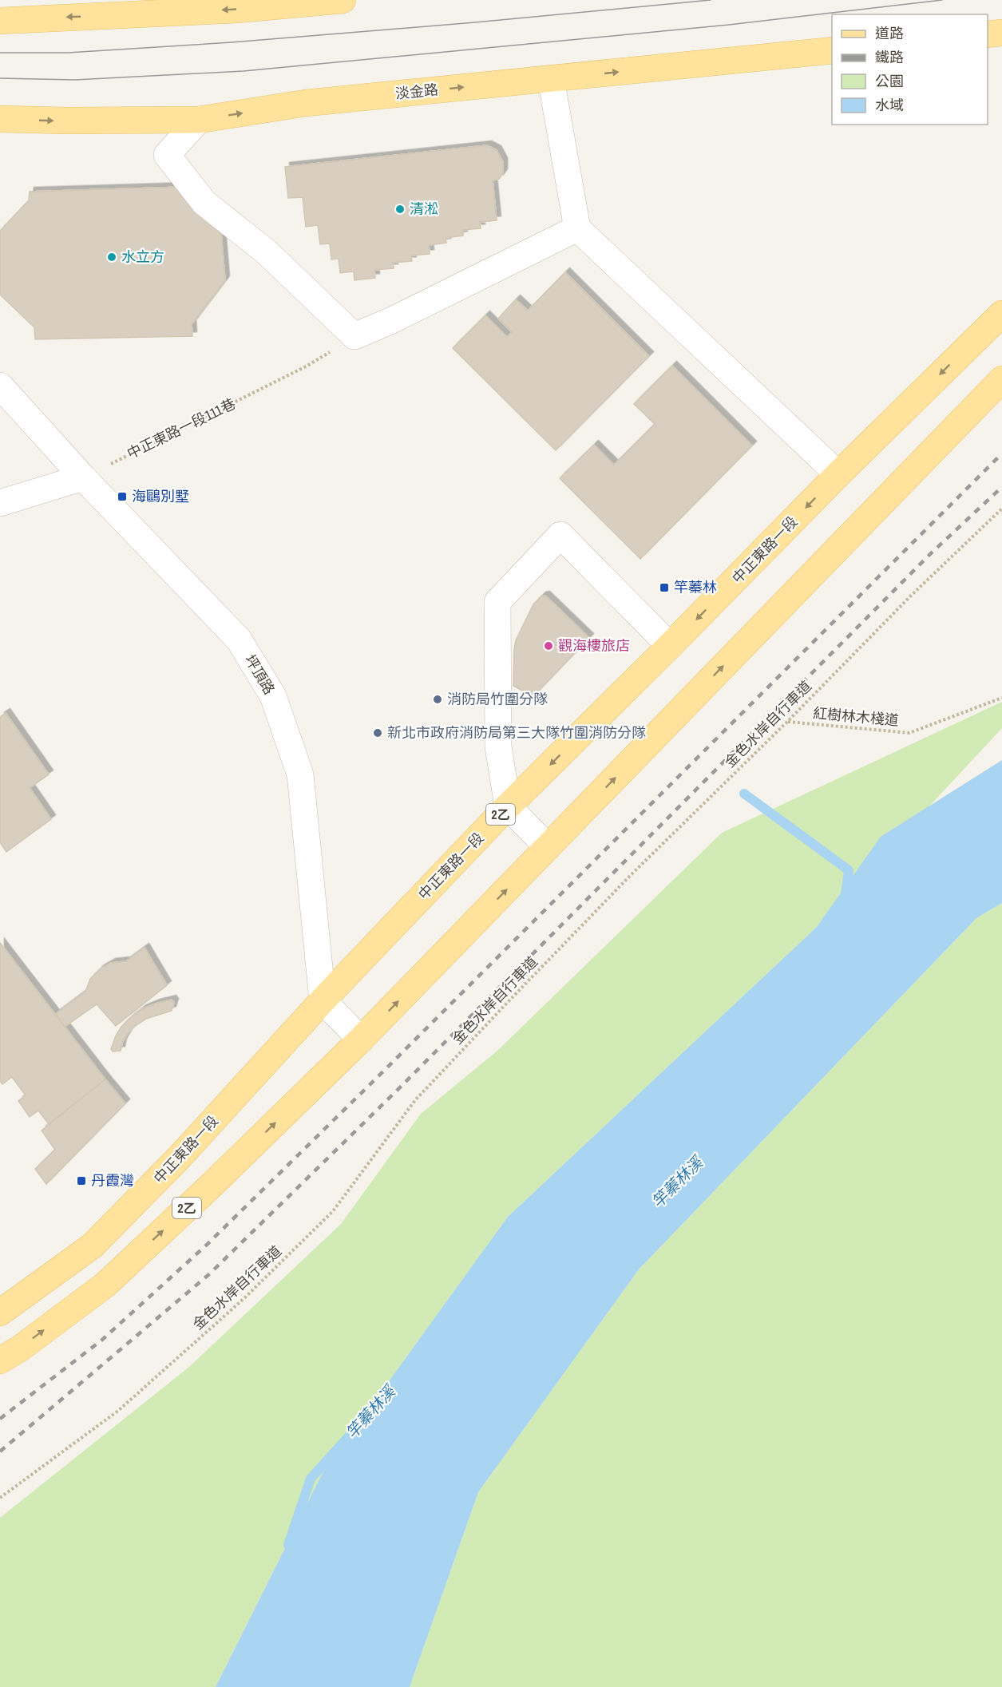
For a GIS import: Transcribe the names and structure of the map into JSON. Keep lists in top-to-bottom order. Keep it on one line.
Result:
{"streets":{"main road":["淡金路","中正東路一段","2乙"],"street":["坪頂路"],"path":["中正東路一段111巷","紅樹林木棧道","金色水岸自行車道"]},"crossings":[["中正東路一段111巷","坪頂路"],["中正東路一段","坪頂路"],["紅樹林木棧道","金色水岸自行車道"]],"water":["竿蓁林溪"],"places":{"other":["清淞","水立方","觀海樓旅店","消防局竹圍分隊","新北市政府消防局第三大隊竹圍消防分隊"],"transit":["海鷗別墅","竿蓁林","丹霞灣"]},"legend":["道路","鐵路","公園","水域"]}
